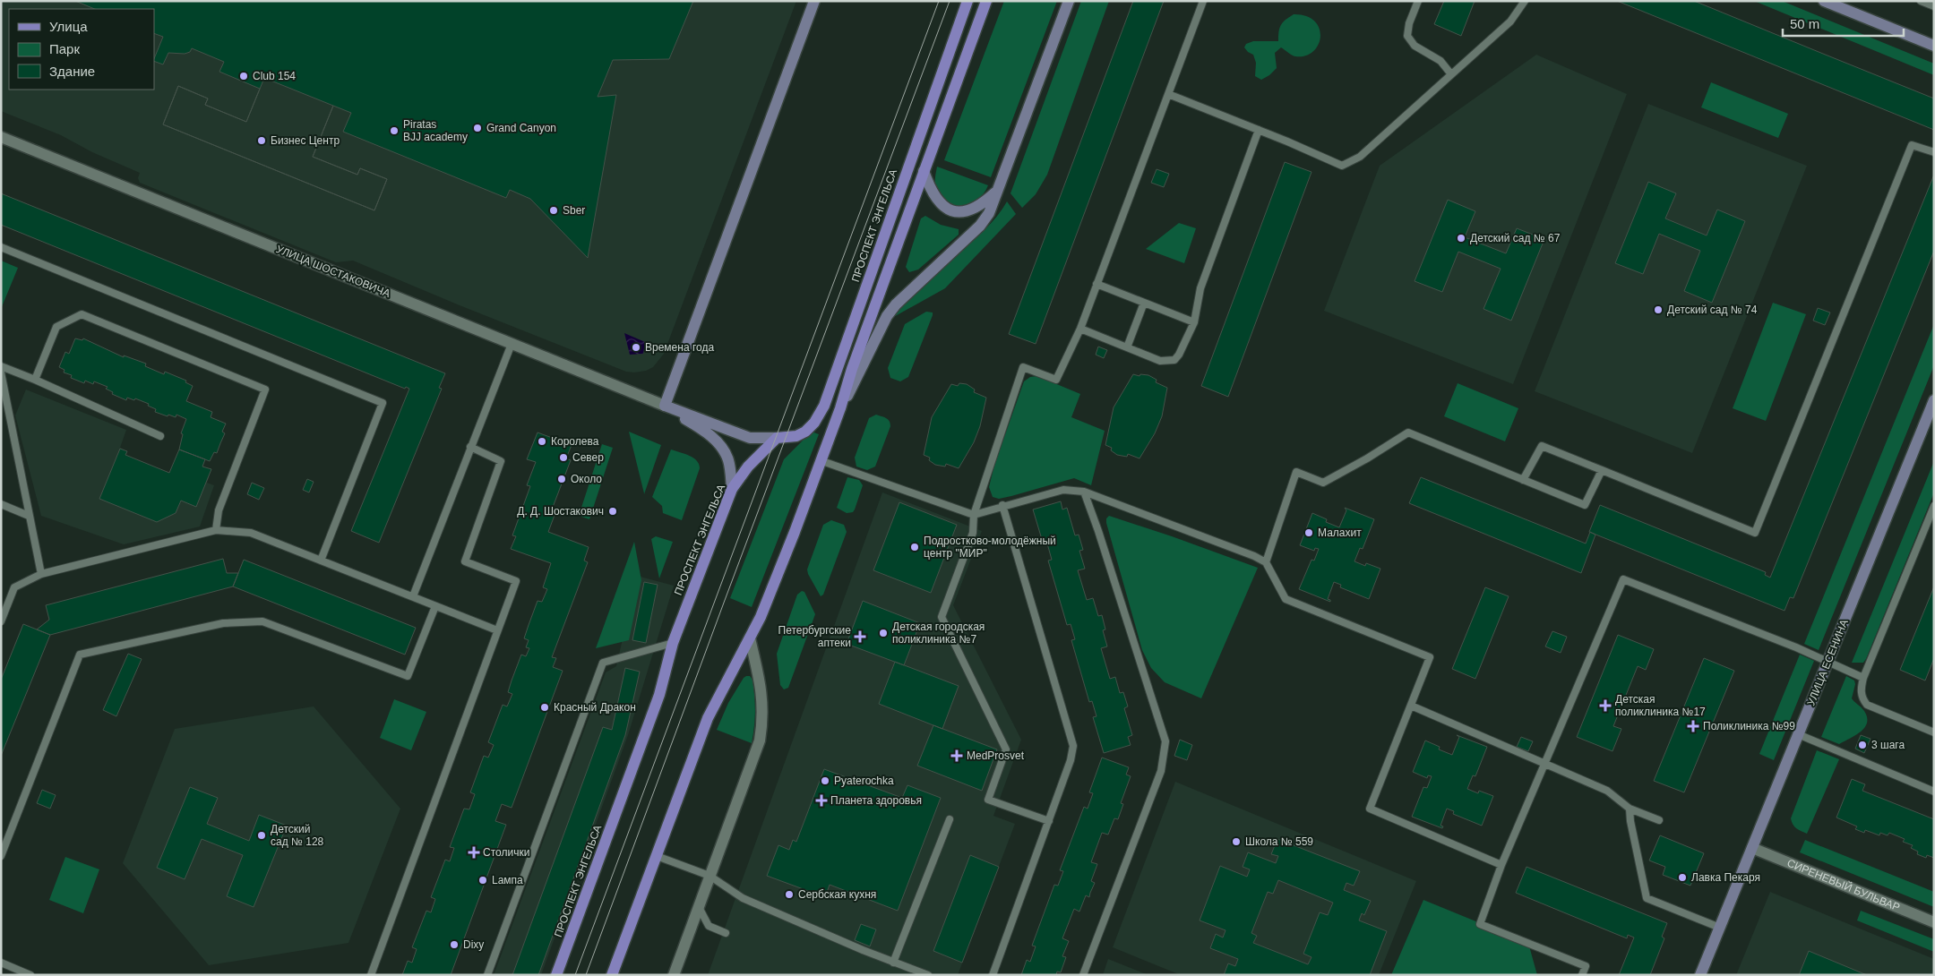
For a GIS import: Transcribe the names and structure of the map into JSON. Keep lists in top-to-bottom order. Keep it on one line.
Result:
{"streets":{"main road":["ПРОСПЕКТ ЭНГЕЛЬСА","УЛИЦА ШОСТАКОВИЧА","УЛИЦА ЕСЕНИНА"],"street":["СИРЕНЕВЫЙ БУЛЬВАР"]},"crossings":[["ПРОСПЕКТ ЭНГЕЛЬСА","УЛИЦА ШОСТАКОВИЧА"],["УЛИЦА ЕСЕНИНА","СИРЕНЕВЫЙ БУЛЬВАР"]],"places":{"other":["Club 154","Grand Canyon","Piratas BJJ academy","Бизнес Центр","Sber","Детский сад № 67","Детский сад № 74","Времена года","Королева","Север","Около","Д. Д. Шостакович","Малахит","Подростково-молодёжный центр \"МИР\"","Детская городская поликлиника №7","Красный Дракон","3 шага","Pyaterochka","Детский сад № 128","Школа № 559","Лавка Пекаря","Lампа","Сербская кухня","Dixy"],"health":["Петербургские аптеки","Детская поликлиника №17","Поликлиника №99","MedProsvet","Планета здоровья","Столички"]},"legend":["Улица","Парк","Здание"],"scale_bar":"50 m"}
